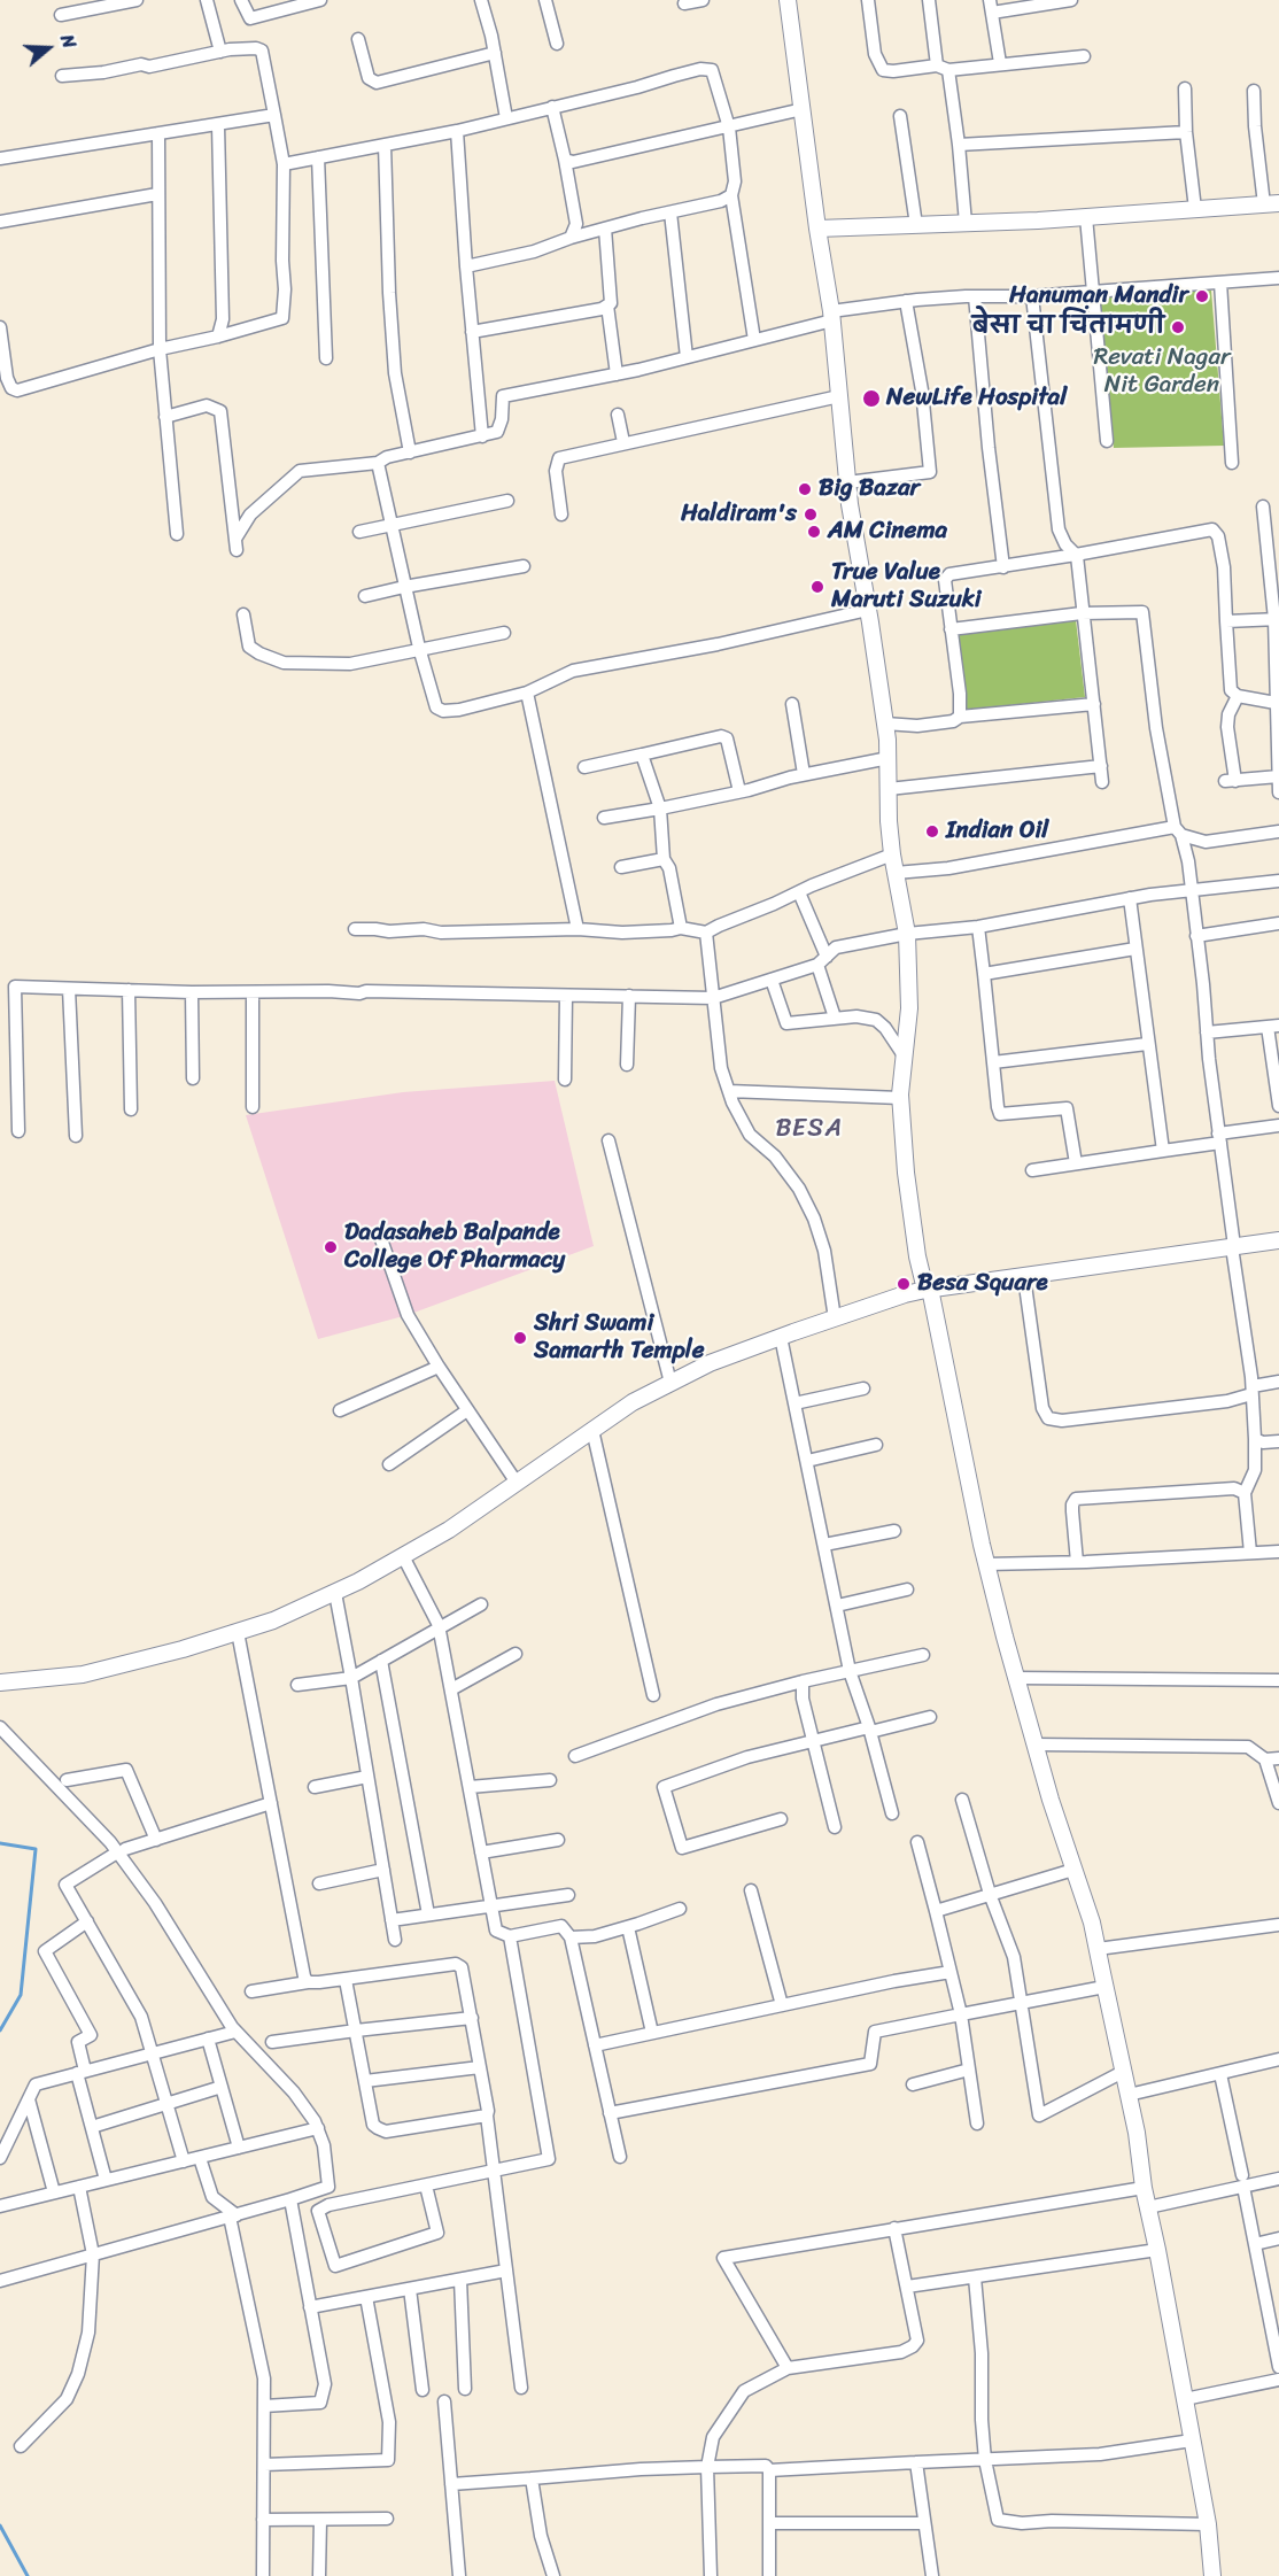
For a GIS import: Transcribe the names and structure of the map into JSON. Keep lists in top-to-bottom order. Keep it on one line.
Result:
{"districts":["BESA"],"parks":["Revati Nagar Nit Garden"],"places":["Hanuman Mandir","बेसा चा चिंतामणी","NewLife Hospital","Big Bazar","Haldiram's","AM Cinema","True Value Maruti Suzuki","Indian Oil","Dadasaheb Balpande College Of Pharmacy","Besa Square","Shri Swami Samarth Temple"],"north":"right"}
